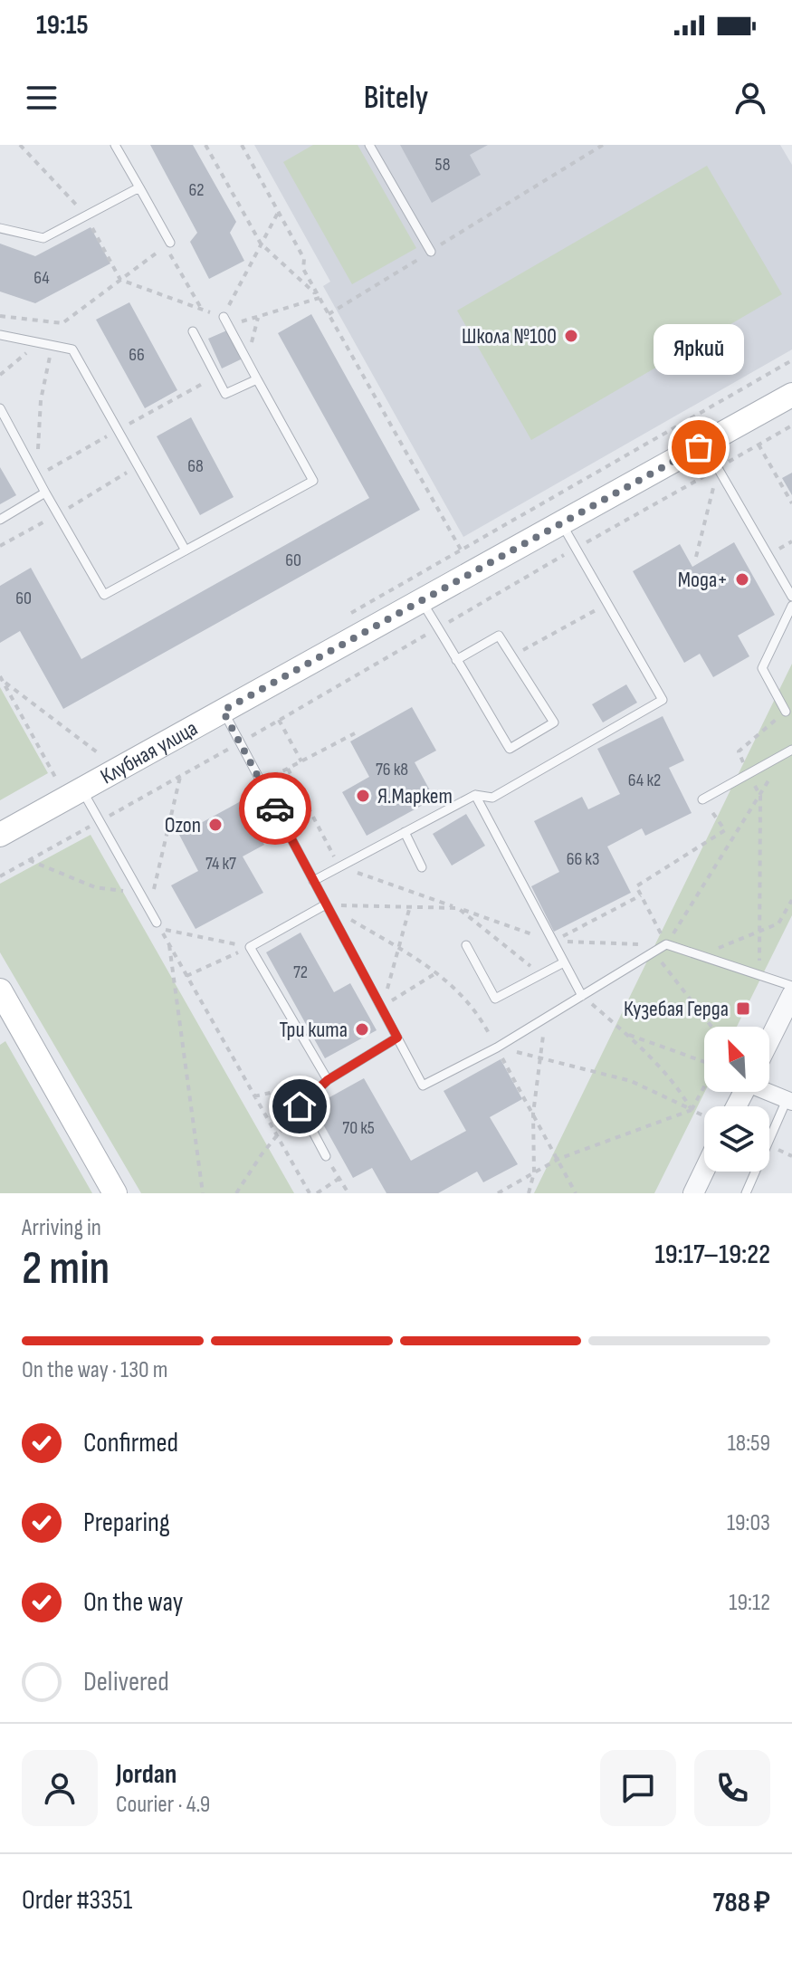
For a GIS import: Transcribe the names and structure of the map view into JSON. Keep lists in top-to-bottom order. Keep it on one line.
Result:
{"streets":{"main road":["Клубная улица"]},"places":{"other":["Школа №100","Яркий","Мода+","Я.Маркет","Ozon","Три кита"],"transit":["Кузебая Герда"]},"house_numbers":["58","62","64","66","68","60","60","76 к8","64 к2","66 к3","74 к7","72","70 к5"],"north":"top left","page":{"status":"19:15","header":"Bitely","bubble":"Яркий","heading":["2 min","Arriving in","19:17–19:22"],"panel":["Jordan","Courier · 4.9","Order #3351","788 ₽"],"bar":"On the way · 130 m","list":[["Confirmed","18:59"],["Preparing","19:03"],["On the way","19:12"],"Delivered"]}}
